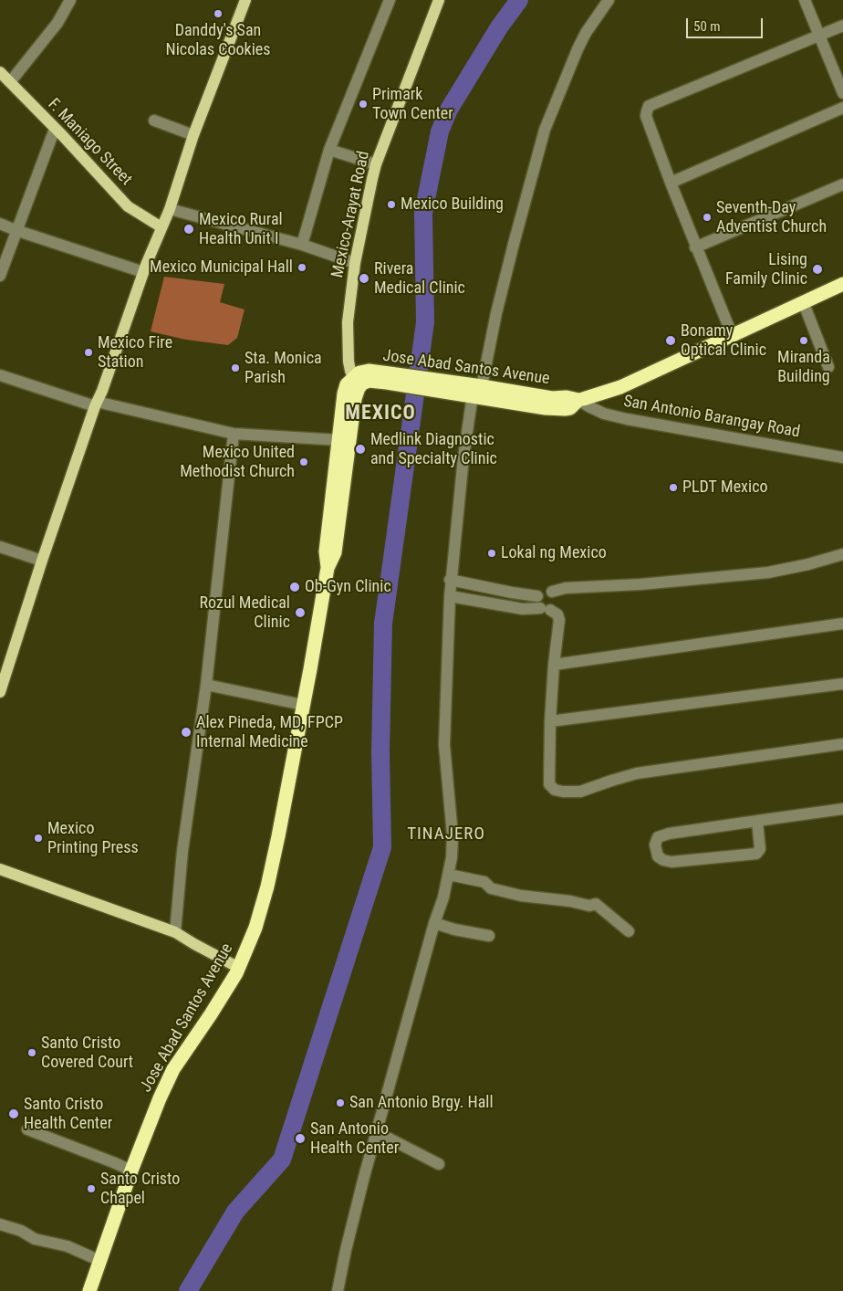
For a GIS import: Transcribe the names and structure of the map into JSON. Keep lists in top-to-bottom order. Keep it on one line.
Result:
{"streets":{"highway":["Jose Abad Santos Avenue"],"main road":["F. Maniago Street","Mexico-Arayat Road"],"street":["San Antonio Barangay Road"]},"crossings":[["Mexico-Arayat Road","Jose Abad Santos Avenue"],["Jose Abad Santos Avenue","San Antonio Barangay Road"]],"districts":["MEXICO","TINAJERO"],"places":["Danddy's San Nicolas Cookies","Primark Town Center","Mexico Building","Seventh-Day Adventist Church","Mexico Rural Health Unit I","Mexico Municipal Hall","Lising Family Clinic","Rivera Medical Clinic","Bonamy Optical Clinic","Miranda Building","Mexico Fire Station","Sta. Monica Parish","Medlink Diagnostic and Specialty Clinic","Mexico United Methodist Church","PLDT Mexico","Lokal ng Mexico","Ob-Gyn Clinic","Rozul Medical Clinic","Alex Pineda, MD, FPCP Internal Medicine","Mexico Printing Press","Santo Cristo Covered Court","San Antonio Brgy. Hall","Santo Cristo Health Center","San Antonio Health Center","Santo Cristo Chapel"],"scale_bar":"50 m"}
